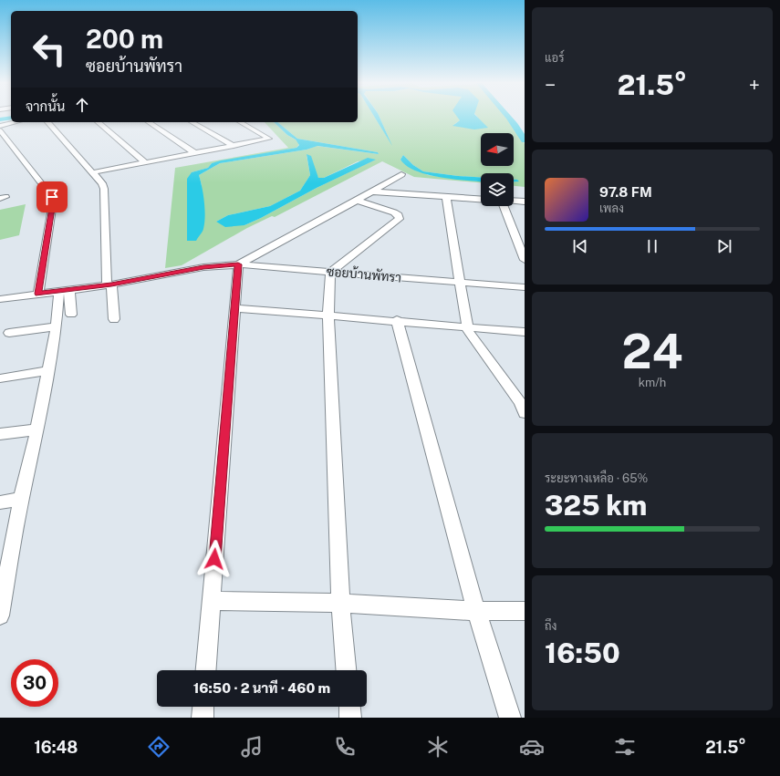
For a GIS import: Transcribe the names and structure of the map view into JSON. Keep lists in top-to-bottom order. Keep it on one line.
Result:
{"streets":{"street":["ซอยบ้านพัทรา"]},"north":"left","page":{"tile":["แอร์",["24","km/h"],["ระยะทางเหลือ · 65%","325 km"],["ถึง","16:50"]],"turn":["200 m","ซอยบ้านพัทรา"],"heat":["−","21.5°","+"],"then":"จากนั้น","song":["97.8 FM","เพลง"],"limit":"30","trip":"16:50 · 2 นาที · 460 m","tabs":["16:48","21.5°"]}}
